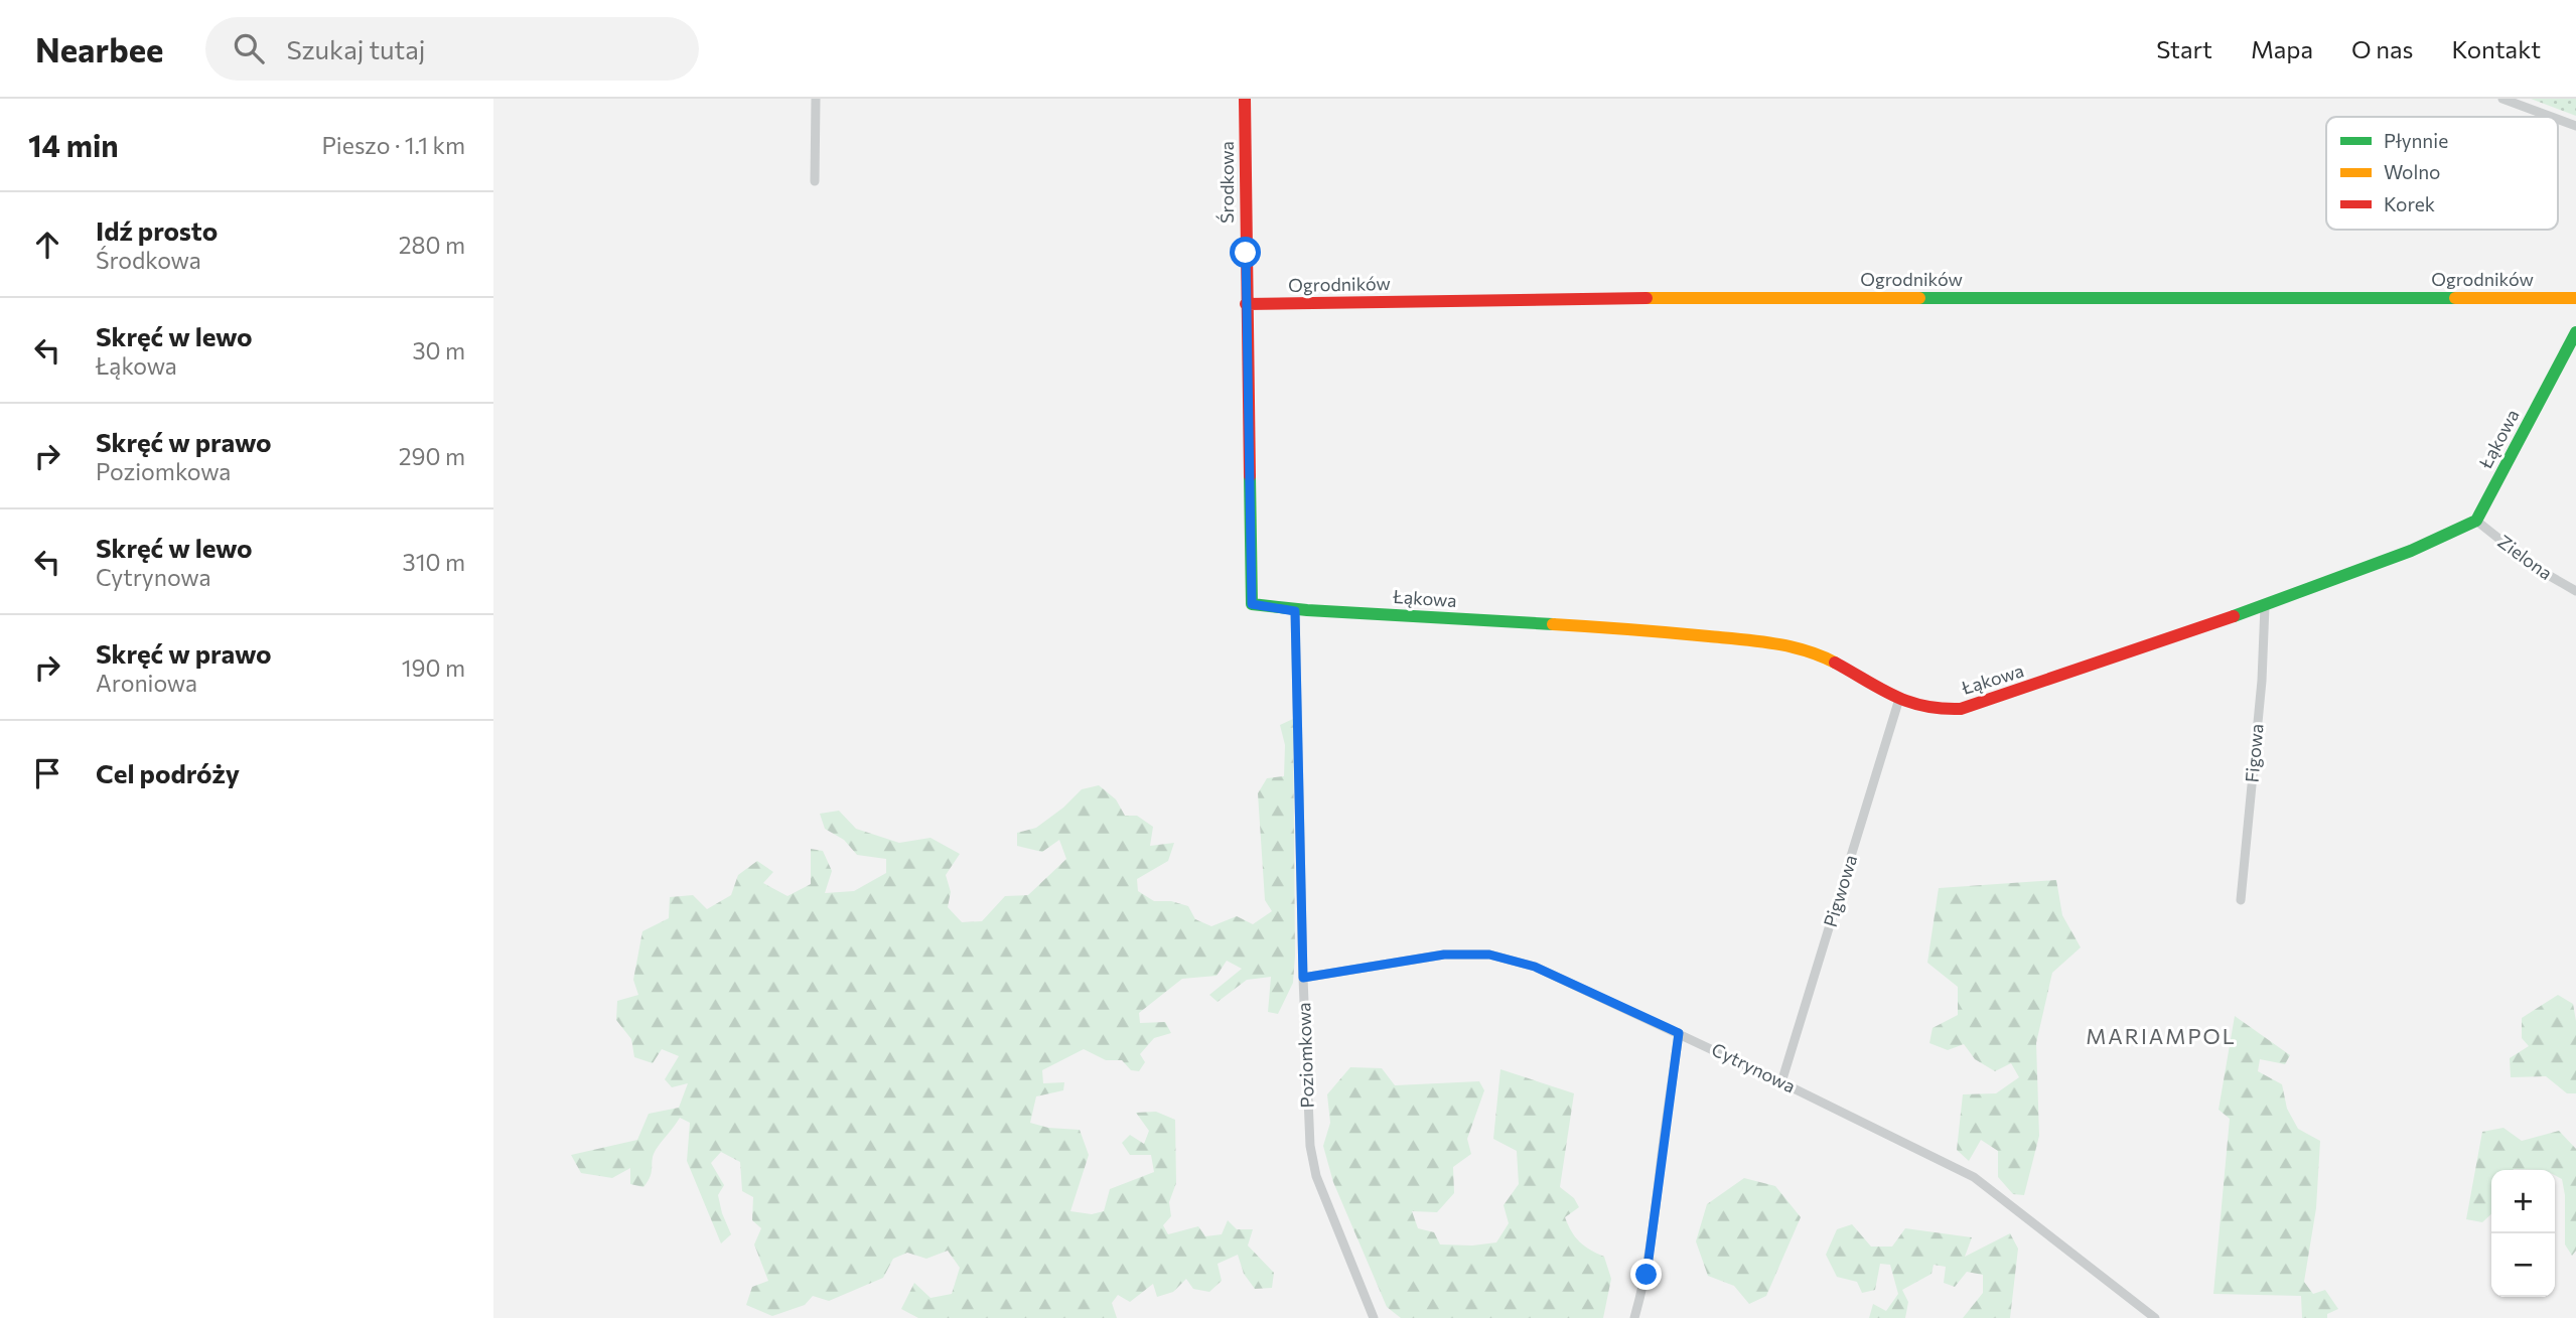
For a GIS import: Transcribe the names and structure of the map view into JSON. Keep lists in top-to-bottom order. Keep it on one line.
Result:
{"streets":{"street":["Środkowa","Ogrodników","Łąkowa","Zielona","Figowa","Pigwowa","Poziomkowa","Cytrynowa"]},"crossings":[["Środkowa","Ogrodników"],["Środkowa","Łąkowa"],["Łąkowa","Zielona"],["Łąkowa","Figowa"],["Łąkowa","Pigwowa"],["Łąkowa","Poziomkowa"],["Pigwowa","Cytrynowa"],["Poziomkowa","Cytrynowa"]],"districts":["MARIAMPOL"],"legend":["Płynnie","Wolno","Korek"],"page":{"header":"Nearbee","search":"Szukaj tutaj","nav":["Start","Mapa","O nas","Kontakt"],"heading":["14 min","Pieszo · 1.1 km"],"list":[["Idź prosto","Środkowa","280 m"],["Skręć w lewo","Łąkowa","30 m"],["Skręć w prawo","Poziomkowa","290 m"],["Skręć w lewo","Cytrynowa","310 m"],["Skręć w prawo","Aroniowa","190 m"],"Cel podróży"],"map_buttons":["+","−"]}}
